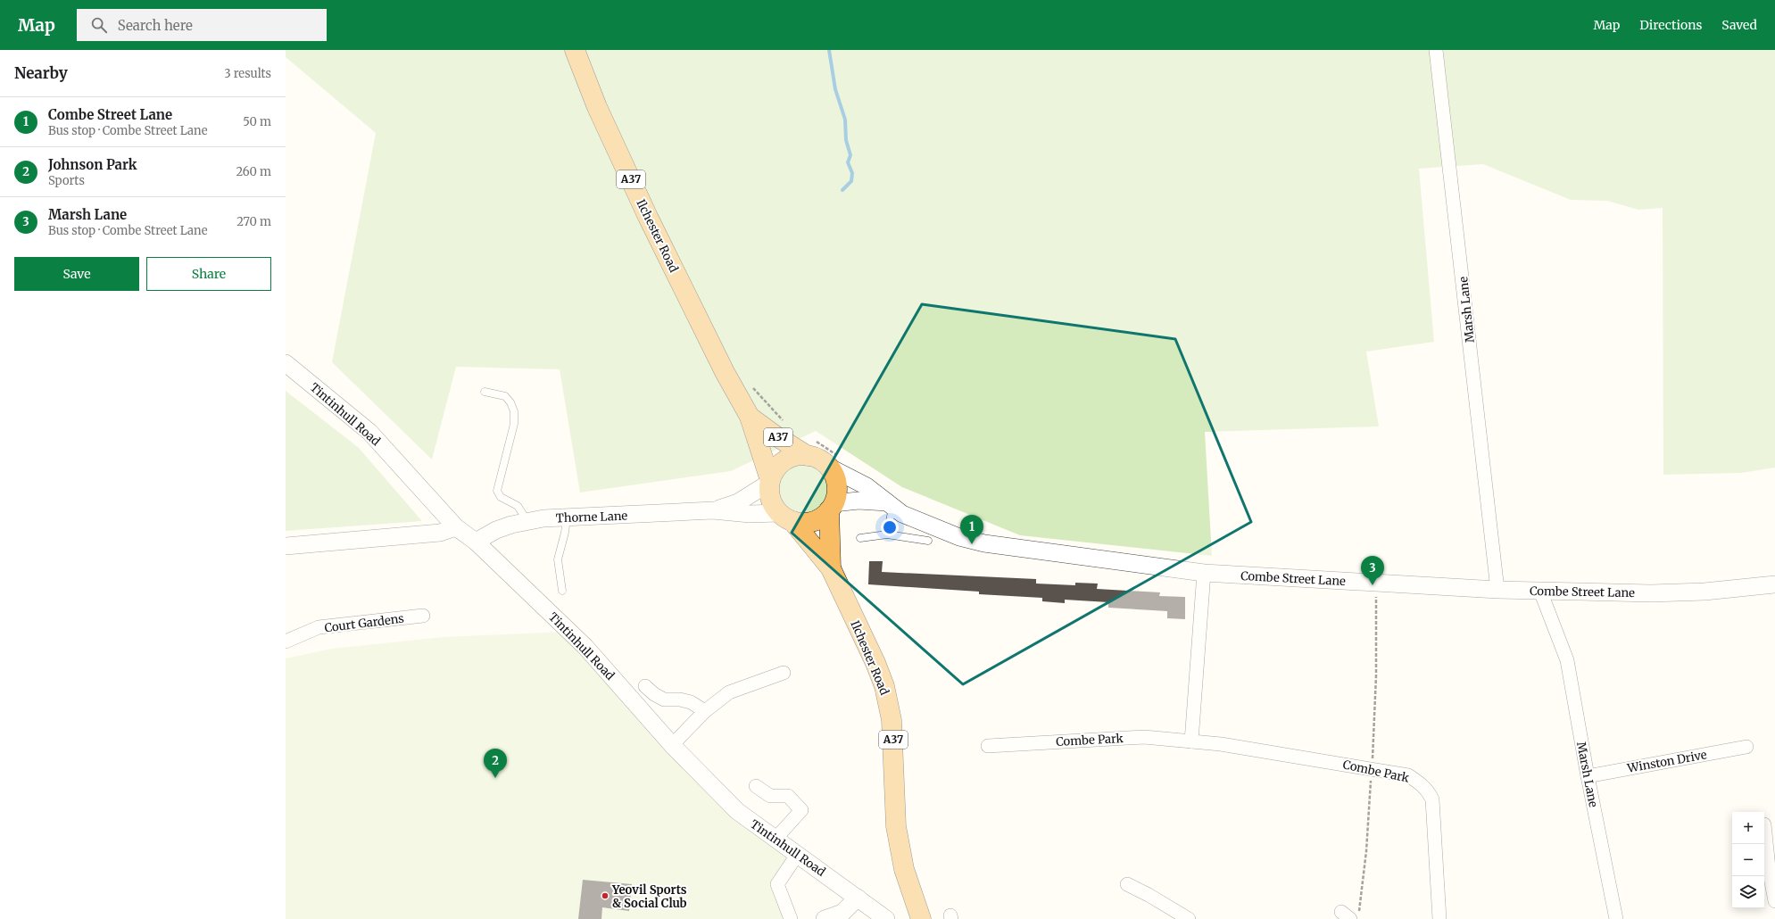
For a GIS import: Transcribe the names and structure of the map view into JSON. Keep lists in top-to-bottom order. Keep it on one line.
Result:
{"streets":{"highway":["A37","Ilchester Road"],"street":["Marsh Lane","Tintinhull Road","Thorne Lane","Combe Street Lane","Court Gardens","Combe Park","Winston Drive"]},"crossings":[["A37","Ilchester Road"],["A37","Thorne Lane"],["A37","Combe Street Lane"],["Ilchester Road","Thorne Lane"],["Ilchester Road","Combe Street Lane"],["Marsh Lane","Combe Street Lane"],["Marsh Lane","Winston Drive"],["Tintinhull Road","Thorne Lane"],["Thorne Lane","Combe Street Lane"]],"places":["Yeovil Sports & Social Club"],"page":{"header":"Map","search":"Search here","nav":["Map","Directions","Saved"],"heading":["Nearby","3 results"],"list":[{"mark":"1","name":"Combe Street Lane","note":"Bus stop · Combe Street Lane","value":"50 m"},{"mark":"2","name":"Johnson Park","note":"Sports","value":"260 m"},{"mark":"3","name":"Marsh Lane","note":"Bus stop · Combe Street Lane","value":"270 m"}],"buttons":["Save","Share"],"pins":["1","3","2"],"map_buttons":["+","−"]}}
